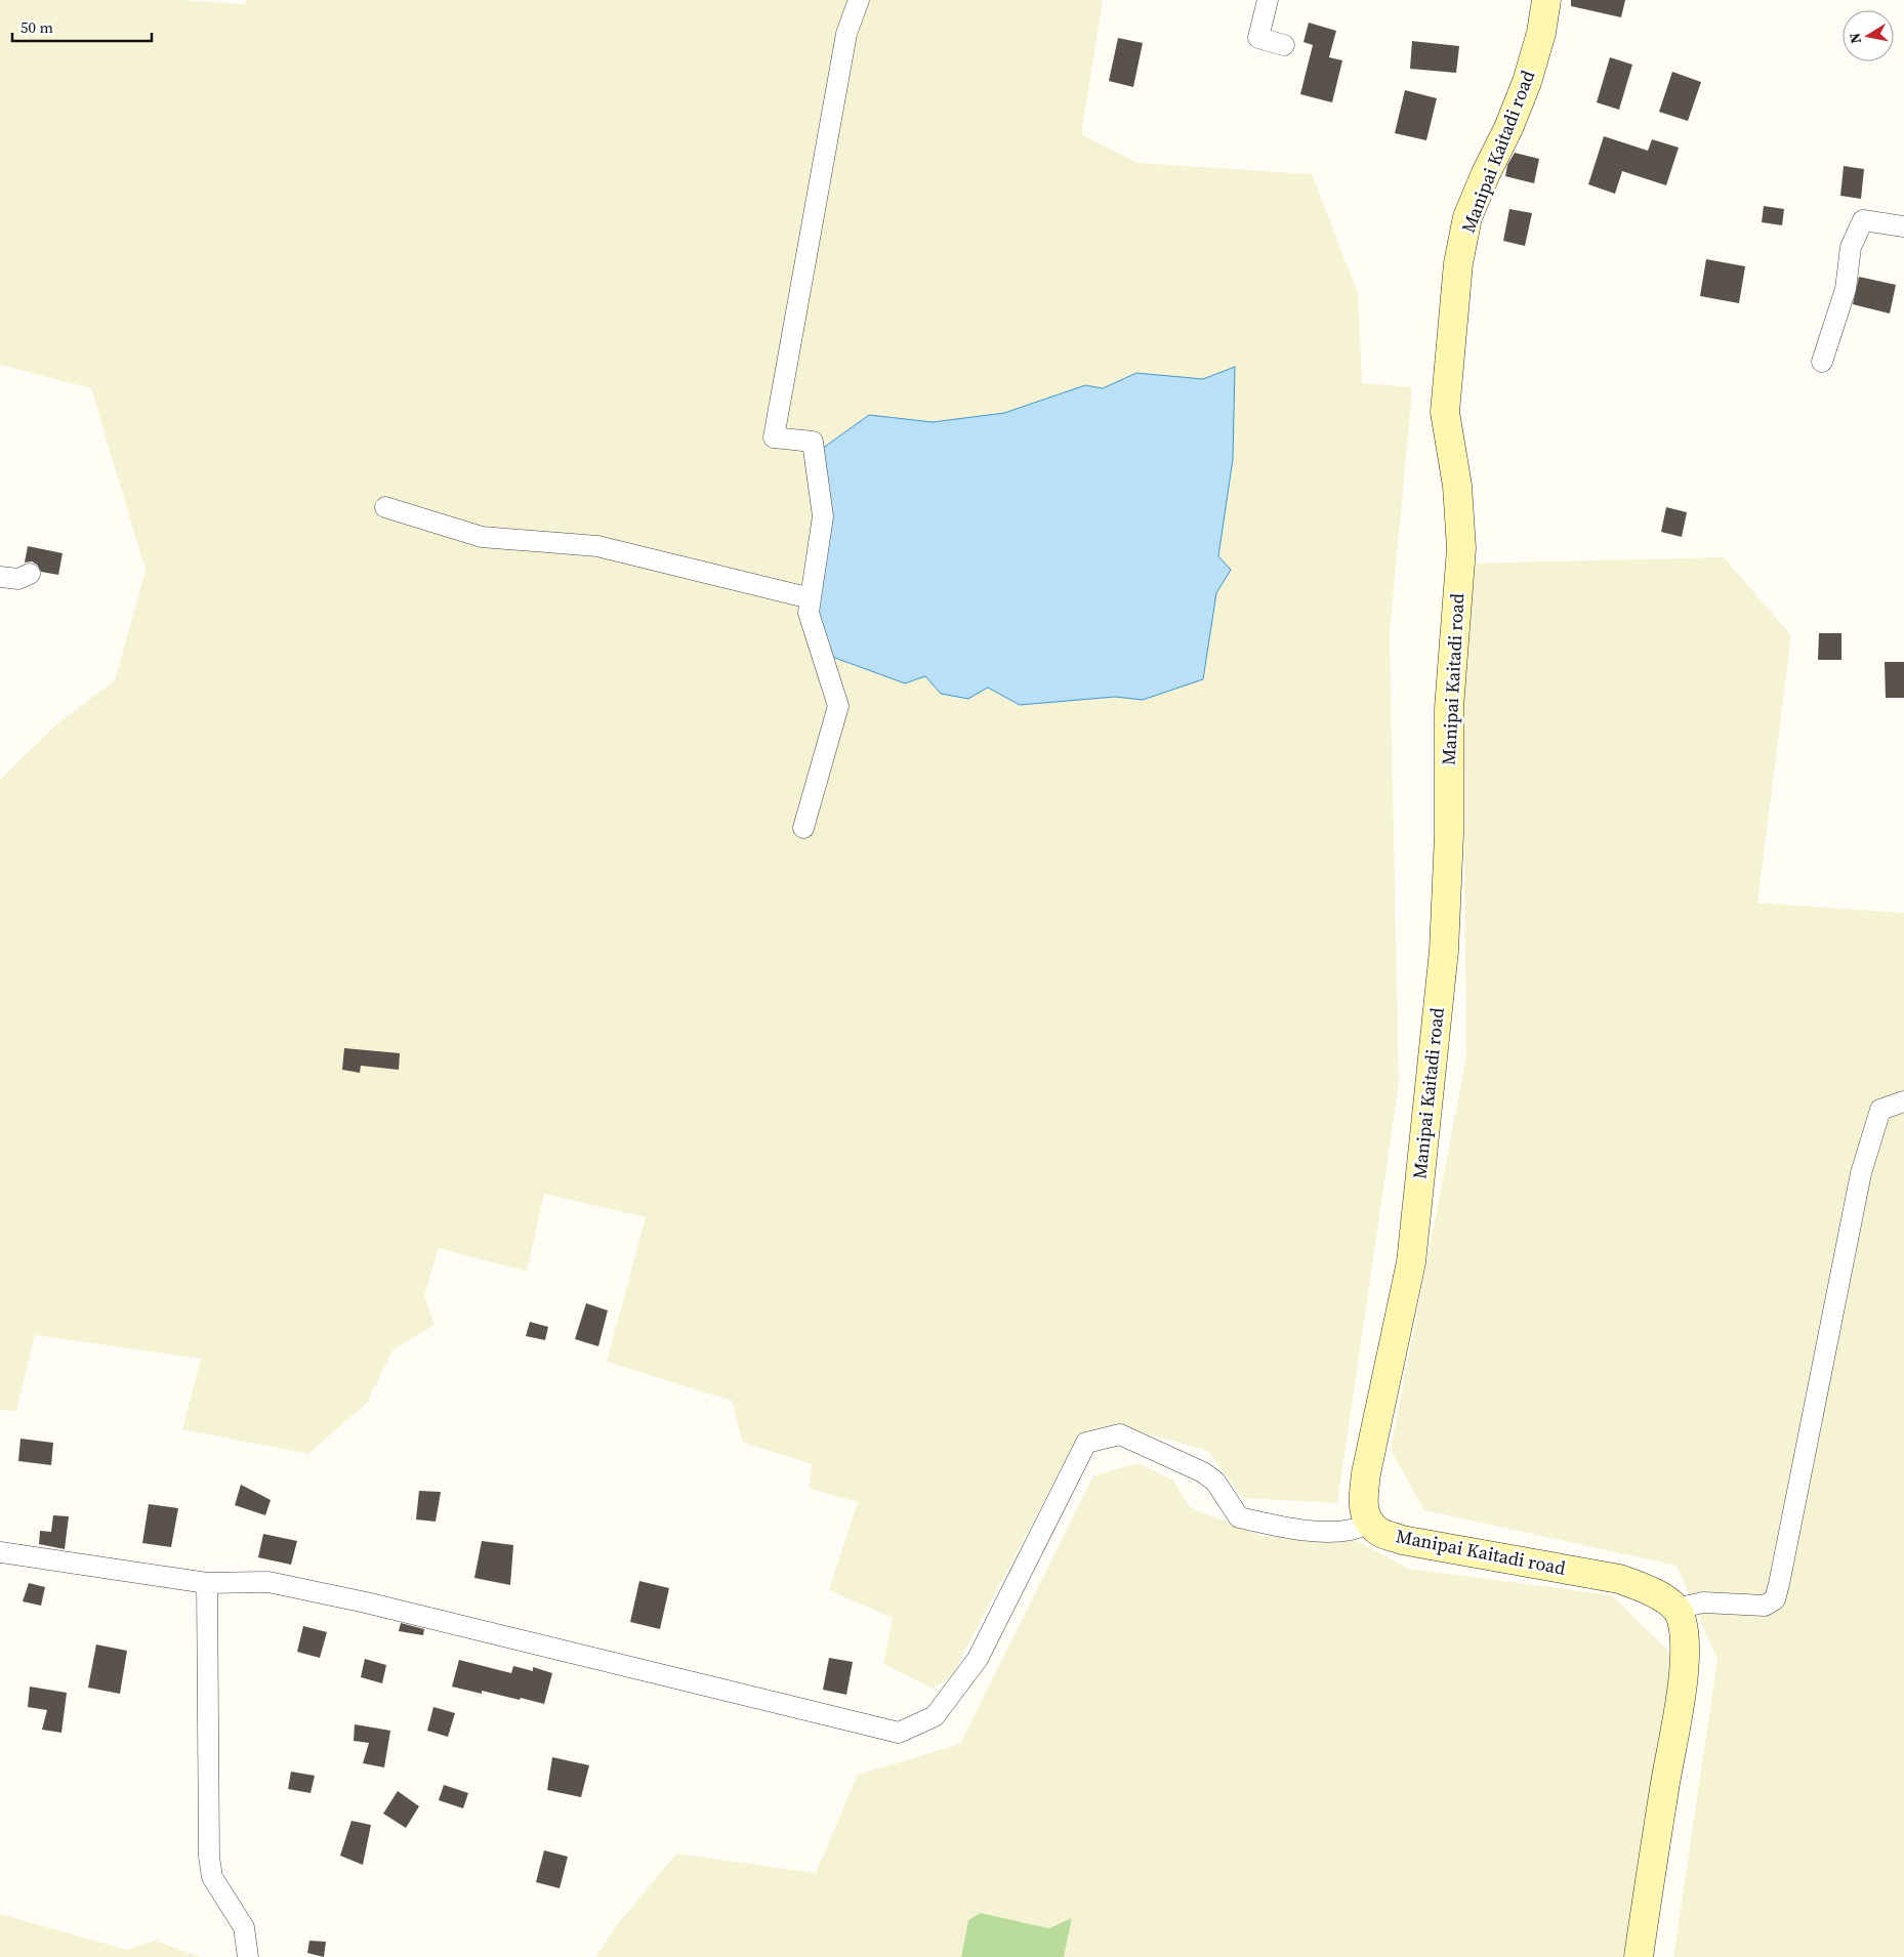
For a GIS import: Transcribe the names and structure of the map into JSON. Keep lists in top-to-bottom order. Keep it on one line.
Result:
{"streets":{"main road":["Manipai Kaitadi road"]},"scale_bar":"50 m","north":"left"}
